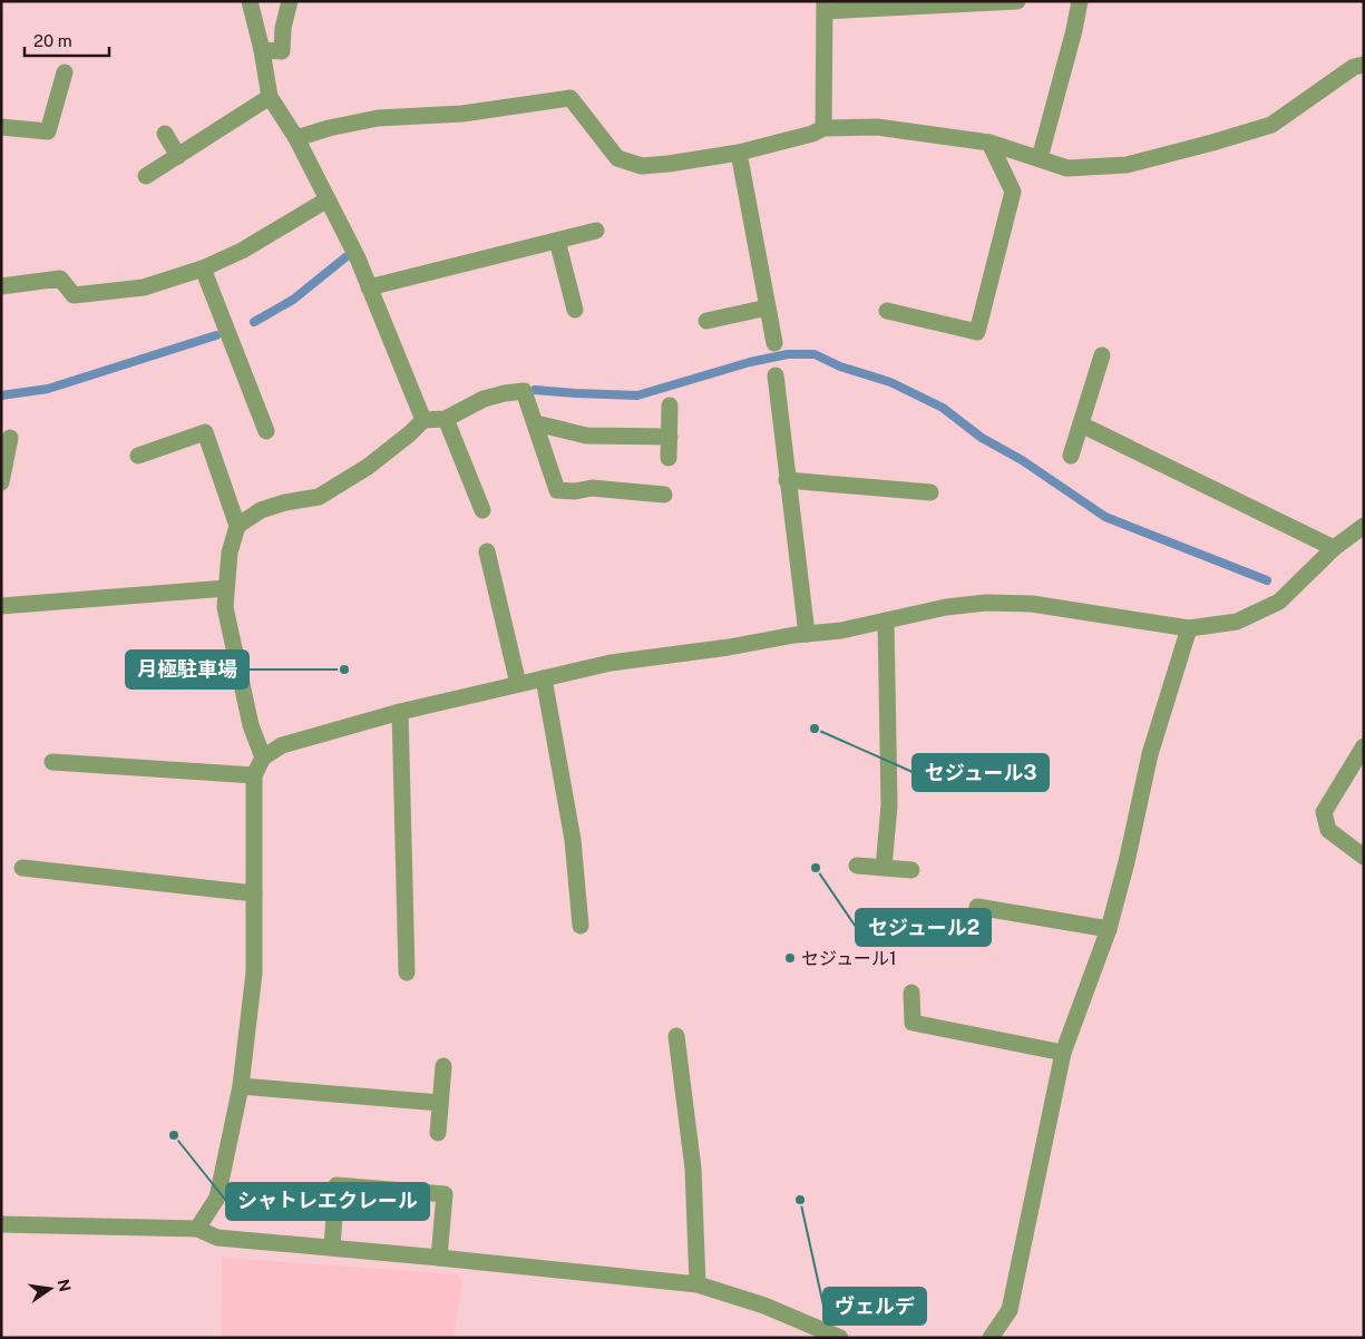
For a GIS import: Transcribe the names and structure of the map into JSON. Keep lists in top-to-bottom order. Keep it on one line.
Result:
{"places":["月極駐車場","セジュール3","セジュール2","セジュール1","シャトレエクレール","ヴェルデ"],"scale_bar":"20 m","north":"right"}
